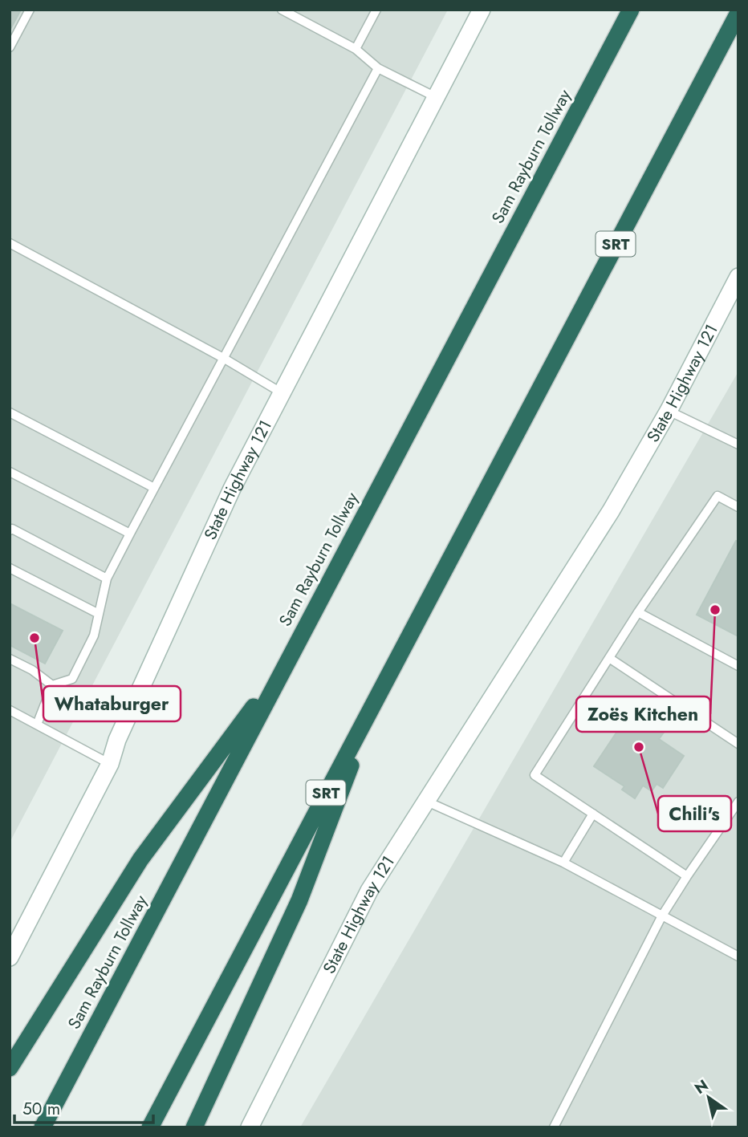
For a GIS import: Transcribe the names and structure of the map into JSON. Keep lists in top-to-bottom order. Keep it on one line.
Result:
{"streets":{"highway":["Sam Rayburn Tollway","SRT"],"main road":["State Highway 121"]},"places":["Zoës Kitchen","Whataburger","Chili's"],"scale_bar":"50 m","north":"top left"}
